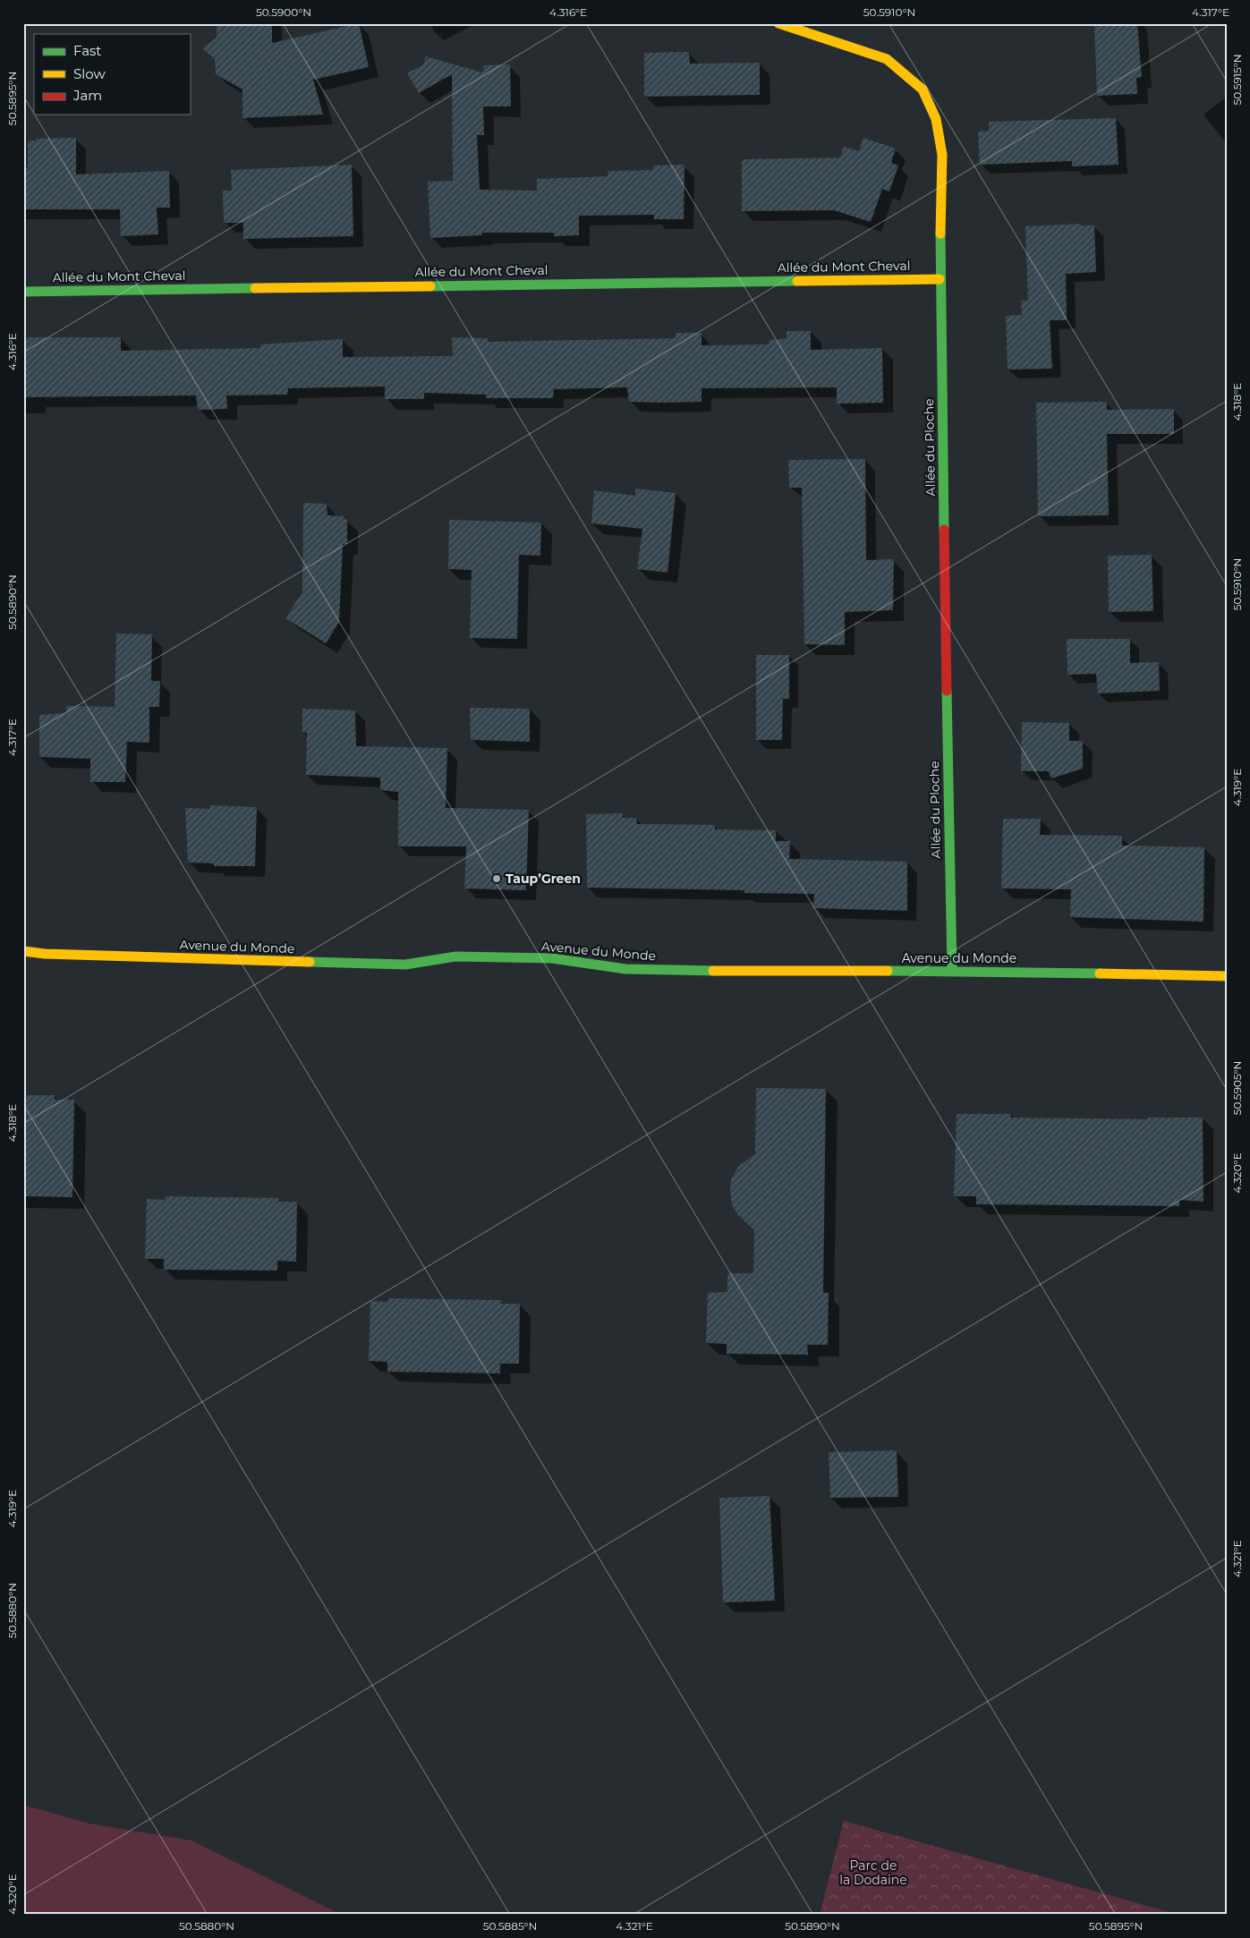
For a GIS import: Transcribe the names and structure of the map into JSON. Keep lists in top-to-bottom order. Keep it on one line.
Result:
{"streets":{"street":["Allée du Mont Cheval","Allée du Ploche","Avenue du Monde"]},"crossings":[["Allée du Mont Cheval","Allée du Ploche"],["Allée du Ploche","Avenue du Monde"]],"parks":["Parc de la Dodaine"],"places":["Taup’Green"],"legend":["Fast","Slow","Jam"],"coordinates":["50.5900°N","4.316°E","50.5910°N","4.317°E","50.5915°N","50.5895°N","4.318°E","50.5890°N","4.319°E","50.5905°N","4.320°E","4.321°E","50.5880°N","50.5885°N"]}
